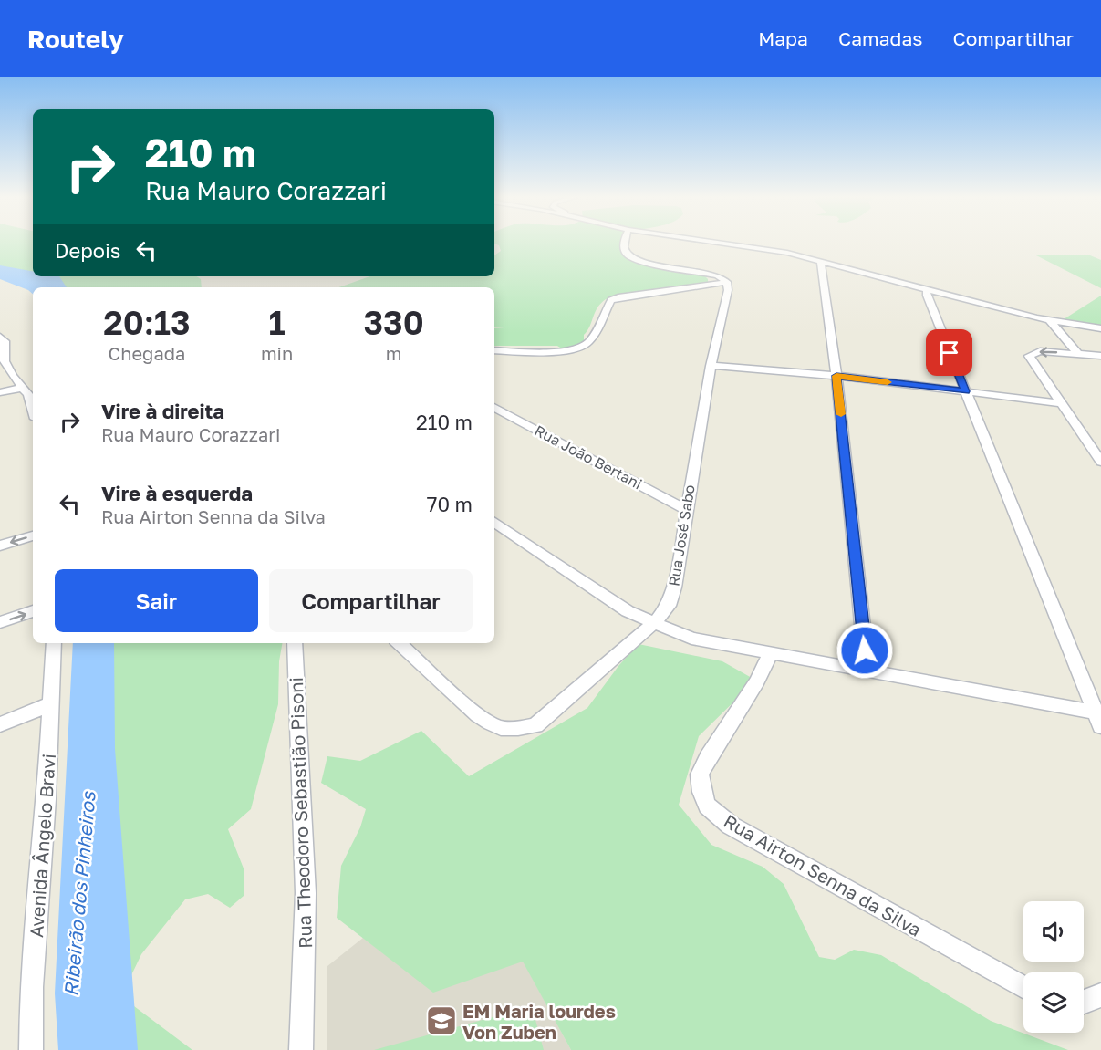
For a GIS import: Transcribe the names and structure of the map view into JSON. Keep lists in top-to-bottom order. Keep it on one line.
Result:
{"streets":{"street":["Rua João Bertani","Rua José Sabo","Rua Theodoro Sebastião Pisoni","Avenida Ângelo Bravi","Rua Airton Senna da Silva"]},"crossings":[["Rua João Bertani","Rua José Sabo"]],"water":["Ribeirão dos Pinheiros"],"places":{"school or university":["EM Maria lourdes Von Zuben"]},"page":{"header":"Routely","nav":["Mapa","Camadas","Compartilhar"],"turn":["210 m","Rua Mauro Corazzari"],"then":"Depois","eta":["20:13","Chegada","1","min","330","m"],"list":[{"name":"Vire à direita","note":"Rua Mauro Corazzari","value":"210 m"},{"name":"Vire à esquerda","note":"Rua Airton Senna da Silva","value":"70 m"}],"buttons":["Sair","Compartilhar"]}}
